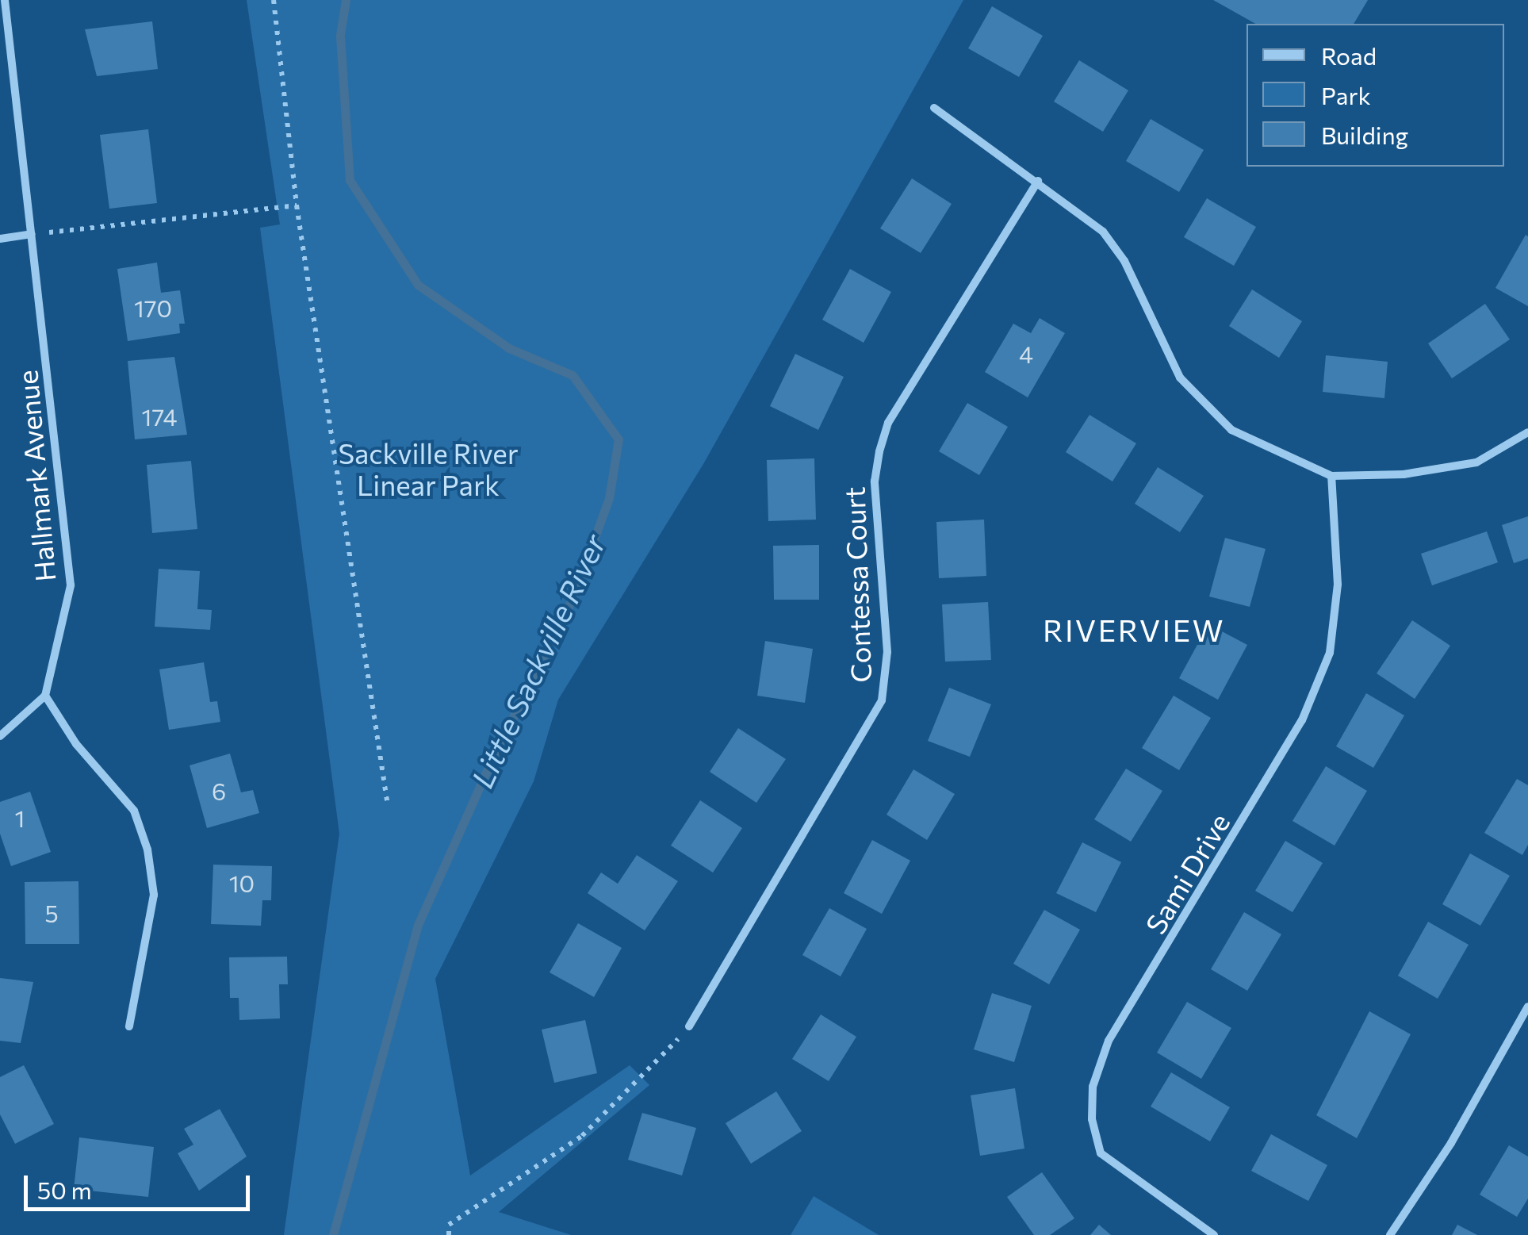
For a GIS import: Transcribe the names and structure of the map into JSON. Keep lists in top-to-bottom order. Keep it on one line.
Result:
{"streets":{"street":["Hallmark Avenue","Contessa Court","Sami Drive"]},"districts":["RIVERVIEW"],"water":["Little Sackville River"],"parks":["Sackville River Linear Park"],"house_numbers":["170","4","174","6","1","10","5"],"legend":["Road","Park","Building"],"scale_bar":"50 m"}
